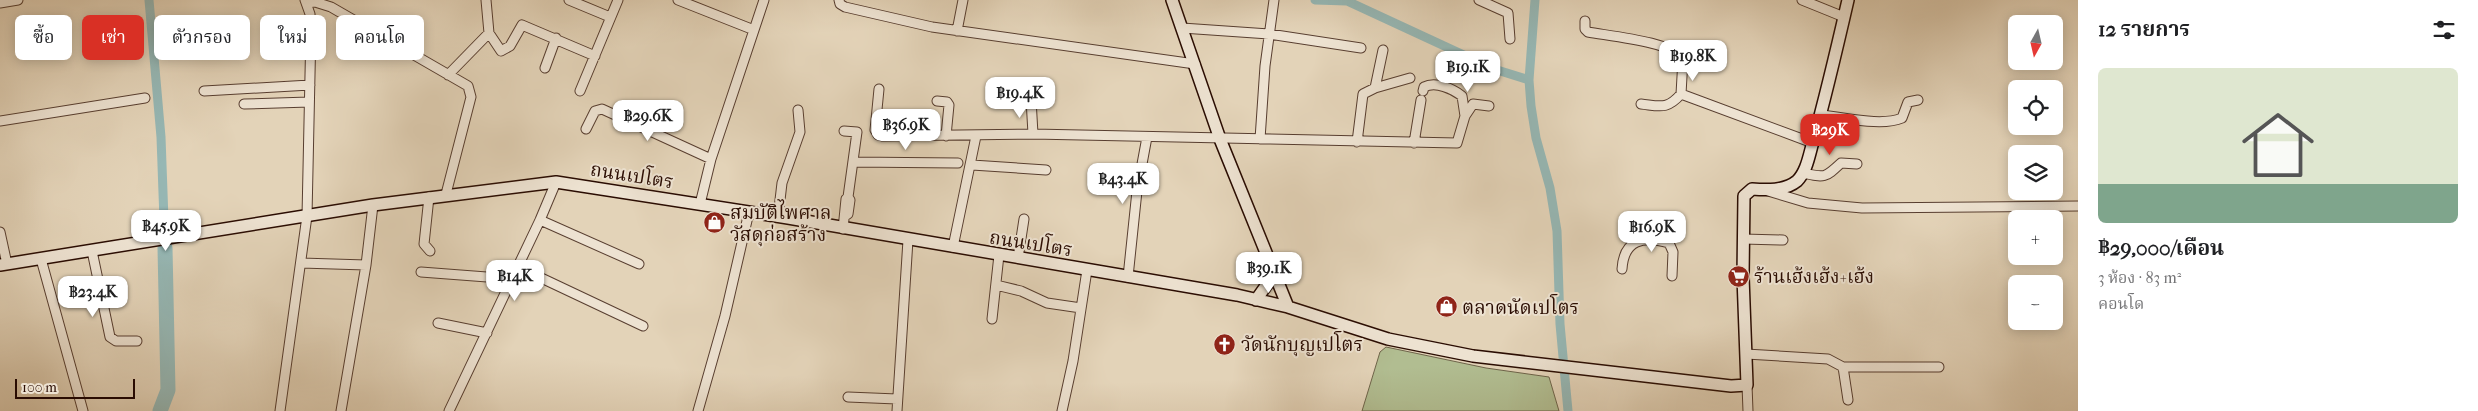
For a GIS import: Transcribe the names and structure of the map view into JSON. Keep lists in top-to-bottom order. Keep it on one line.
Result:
{"streets":{"street":["ถนนเปโตร"]},"places":{"shop":["สมบัติไพศาล วัสดุก่อสร้าง","ตลาดนัดเปโตร"],"supermarket":["ร้านเฮ้งเฮ้ง+เฮ้ง"],"church":["วัดนักบุญเปโตร"]},"scale_bar":"100 m","north":"bottom","page":{"heading":"12 รายการ","map_buttons":["+","−"],"chip":["ซื้อ","เช่า","ตัวกรอง","ใหม่","คอนโด"],"price":["฿19.8K","฿19.1K","฿19.4K","฿29.6K","฿36.9K","฿29K","฿43.4K","฿45.9K","฿16.9K","฿39.1K","฿14K","฿23.4K"],"list":[{"name":"฿29,000/เดือน","note":"3 ห้อง · 83 m² · คอนโด"}],"scale":"100 m"}}
